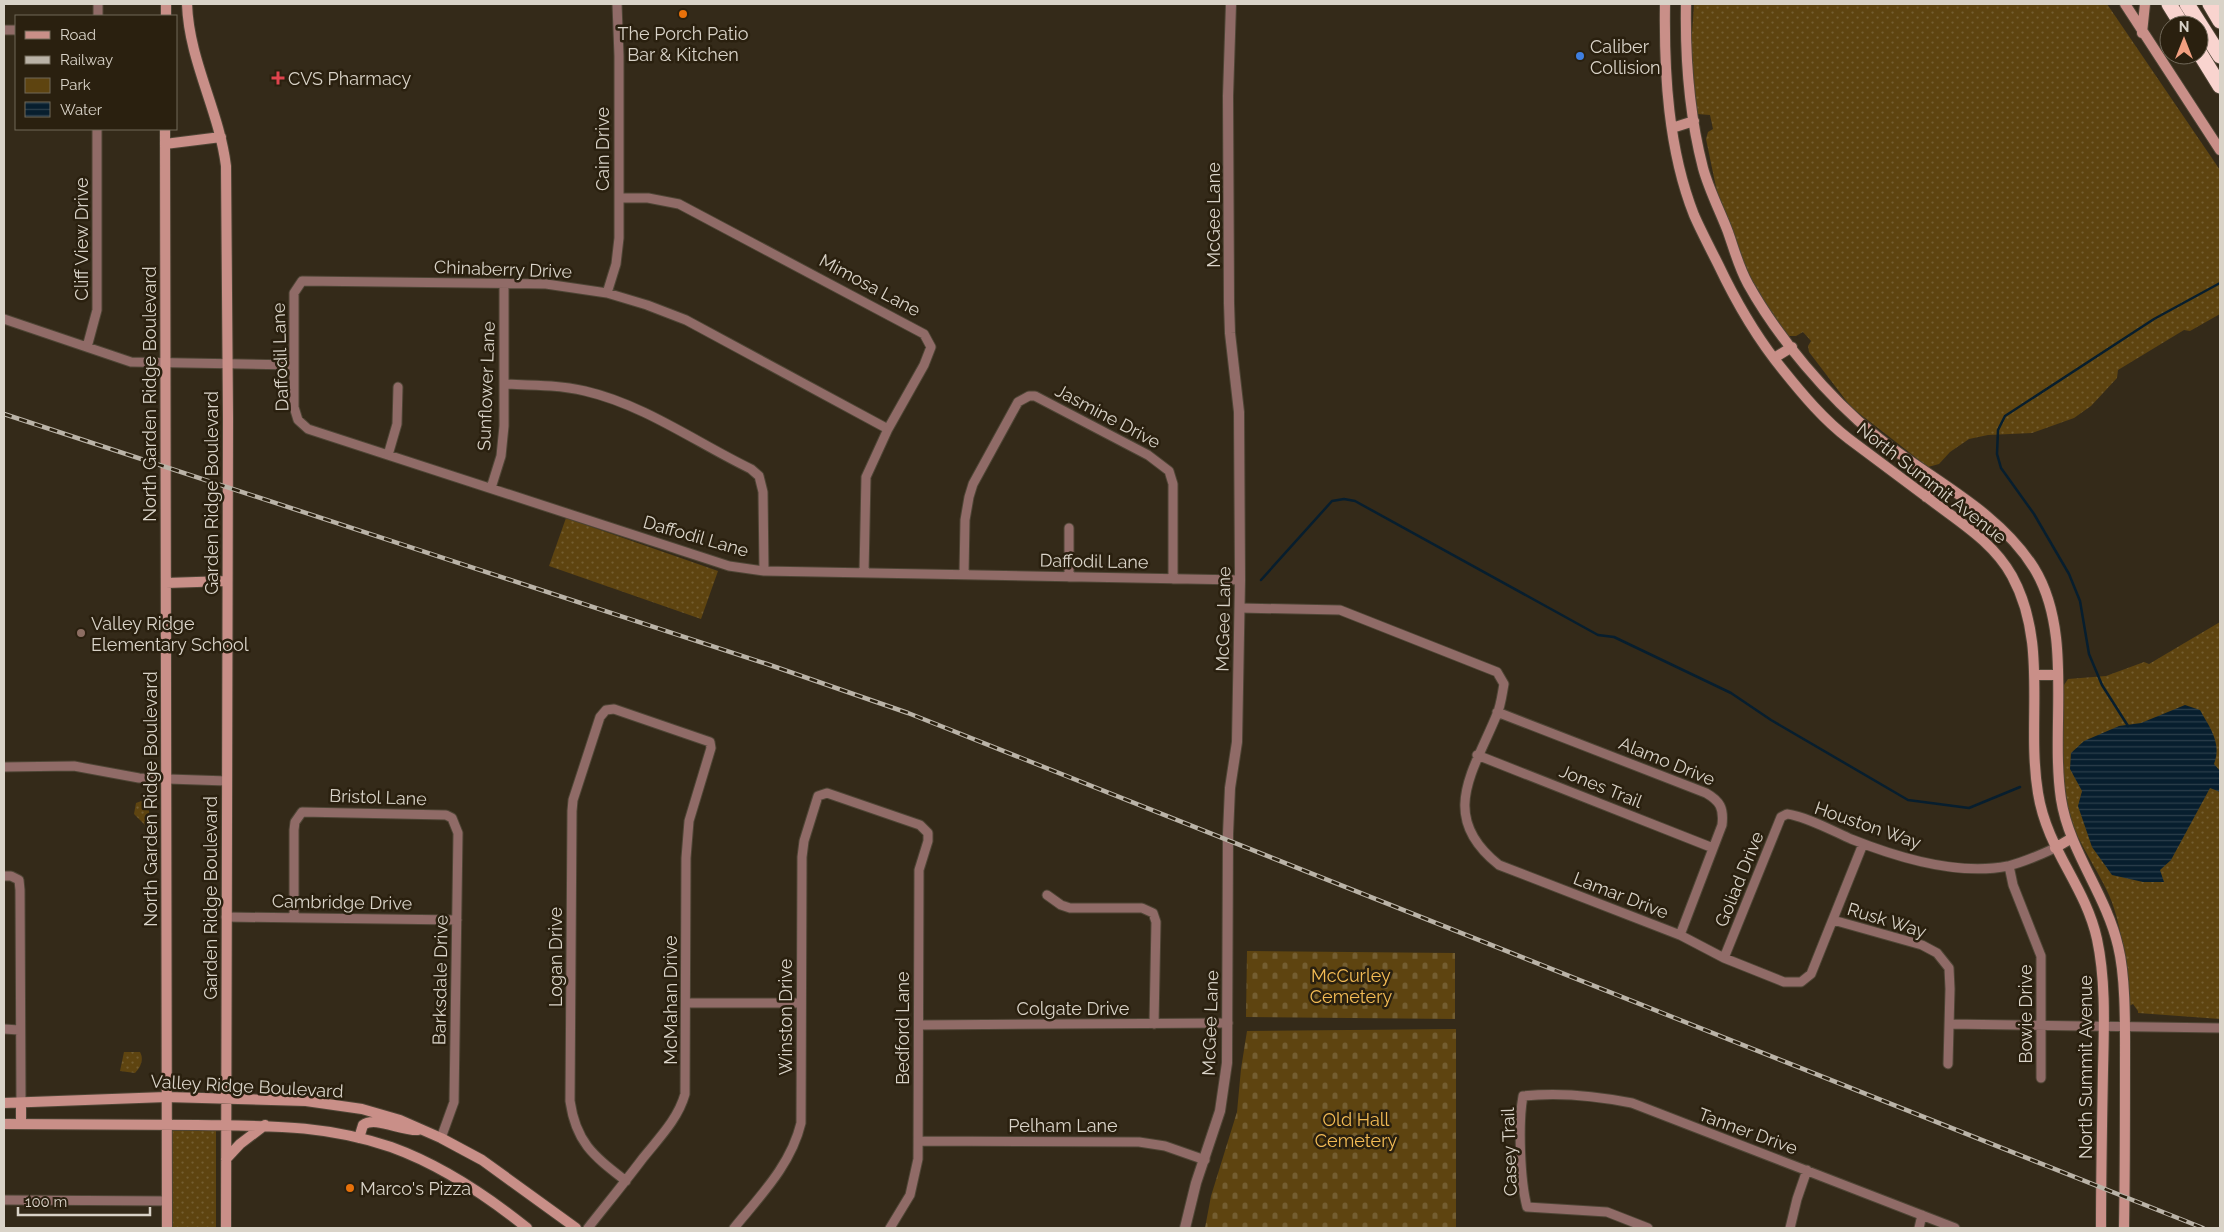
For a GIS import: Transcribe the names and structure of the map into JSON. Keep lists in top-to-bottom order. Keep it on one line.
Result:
{"streets":{"main road":["North Garden Ridge Boulevard","North Summit Avenue","Garden Ridge Boulevard","Valley Ridge Boulevard"],"street":["Cain Drive","McGee Lane","Cliff View Drive","Chinaberry Drive","Mimosa Lane","Daffodil Lane","Sunflower Lane","Jasmine Drive","Alamo Drive","Jones Trail","Bristol Lane","Houston Way","Goliad Drive","Lamar Drive","Cambridge Drive","Rusk Way","Logan Drive","Barksdale Drive","McMahan Drive","Colgate Drive","Bowie Drive","Winston Drive","Bedford Lane","Pelham Lane","Tanner Drive","Casey Trail"]},"crossings":[["Cain Drive","Chinaberry Drive"],["Cain Drive","Mimosa Lane"],["McGee Lane","Daffodil Lane"],["McGee Lane","Lamar Drive"],["McGee Lane","Colgate Drive"],["McGee Lane","Pelham Lane"],["Chinaberry Drive","Mimosa Lane"],["Chinaberry Drive","Daffodil Lane"],["Chinaberry Drive","Sunflower Lane"],["Mimosa Lane","Daffodil Lane"],["Daffodil Lane","Sunflower Lane"],["Daffodil Lane","Jasmine Drive"],["North Garden Ridge Boulevard","Valley Ridge Boulevard"],["North Summit Avenue","Houston Way"],["Garden Ridge Boulevard","Cambridge Drive"],["Garden Ridge Boulevard","Valley Ridge Boulevard"],["Alamo Drive","Jones Trail"],["Alamo Drive","Lamar Drive"],["Jones Trail","Lamar Drive"],["Bristol Lane","Cambridge Drive"],["Bristol Lane","Barksdale Drive"],["Houston Way","Goliad Drive"],["Houston Way","Lamar Drive"],["Houston Way","Bowie Drive"],["Goliad Drive","Lamar Drive"],["Lamar Drive","Rusk Way"],["Cambridge Drive","Barksdale Drive"],["Logan Drive","McMahan Drive"],["Barksdale Drive","Valley Ridge Boulevard"],["Colgate Drive","Bedford Lane"],["Winston Drive","Bedford Lane"],["Bedford Lane","Pelham Lane"],["Tanner Drive","Casey Trail"]],"parks":["McCurley Cemetery","Old Hall Cemetery"],"places":{"other":["The Porch Patio Bar & Kitchen","Caliber Collision","Valley Ridge Elementary School","Marco's Pizza"],"health":["CVS Pharmacy"]},"legend":["Road","Railway","Park","Water"],"scale_bar":"100 m","north":"top"}
